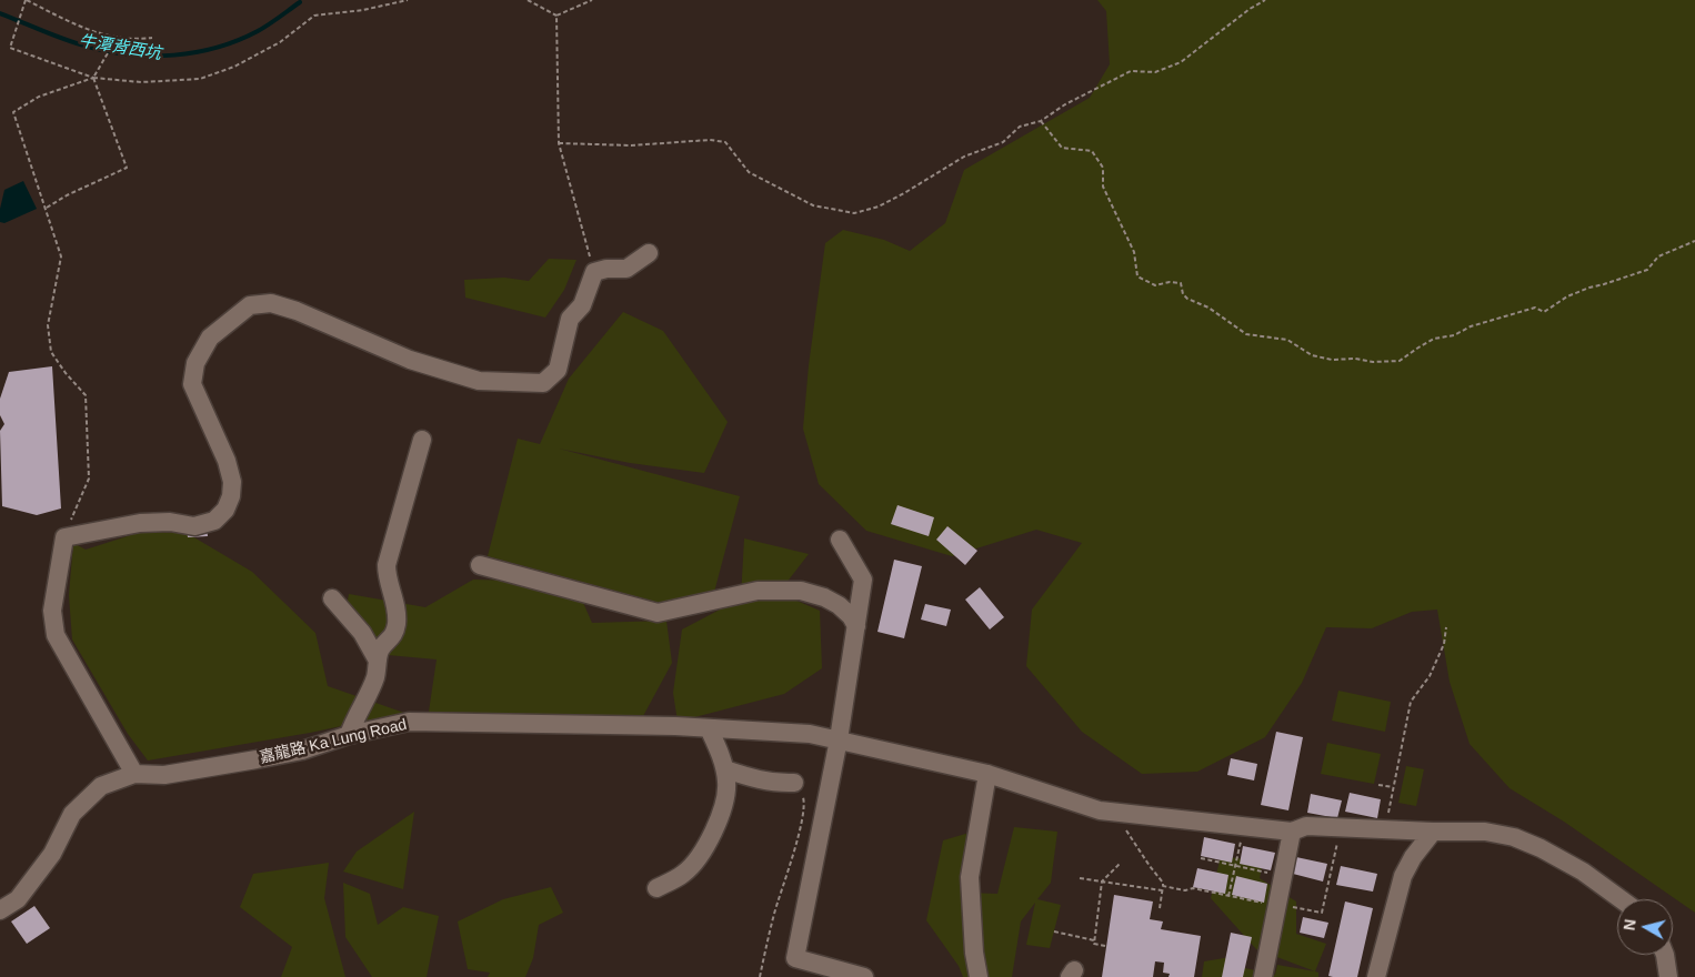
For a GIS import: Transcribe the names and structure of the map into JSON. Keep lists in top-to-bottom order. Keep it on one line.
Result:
{"streets":{"street":["嘉龍路 Ka Lung Road"]},"water":["牛潭背西坑"],"north":"left"}
